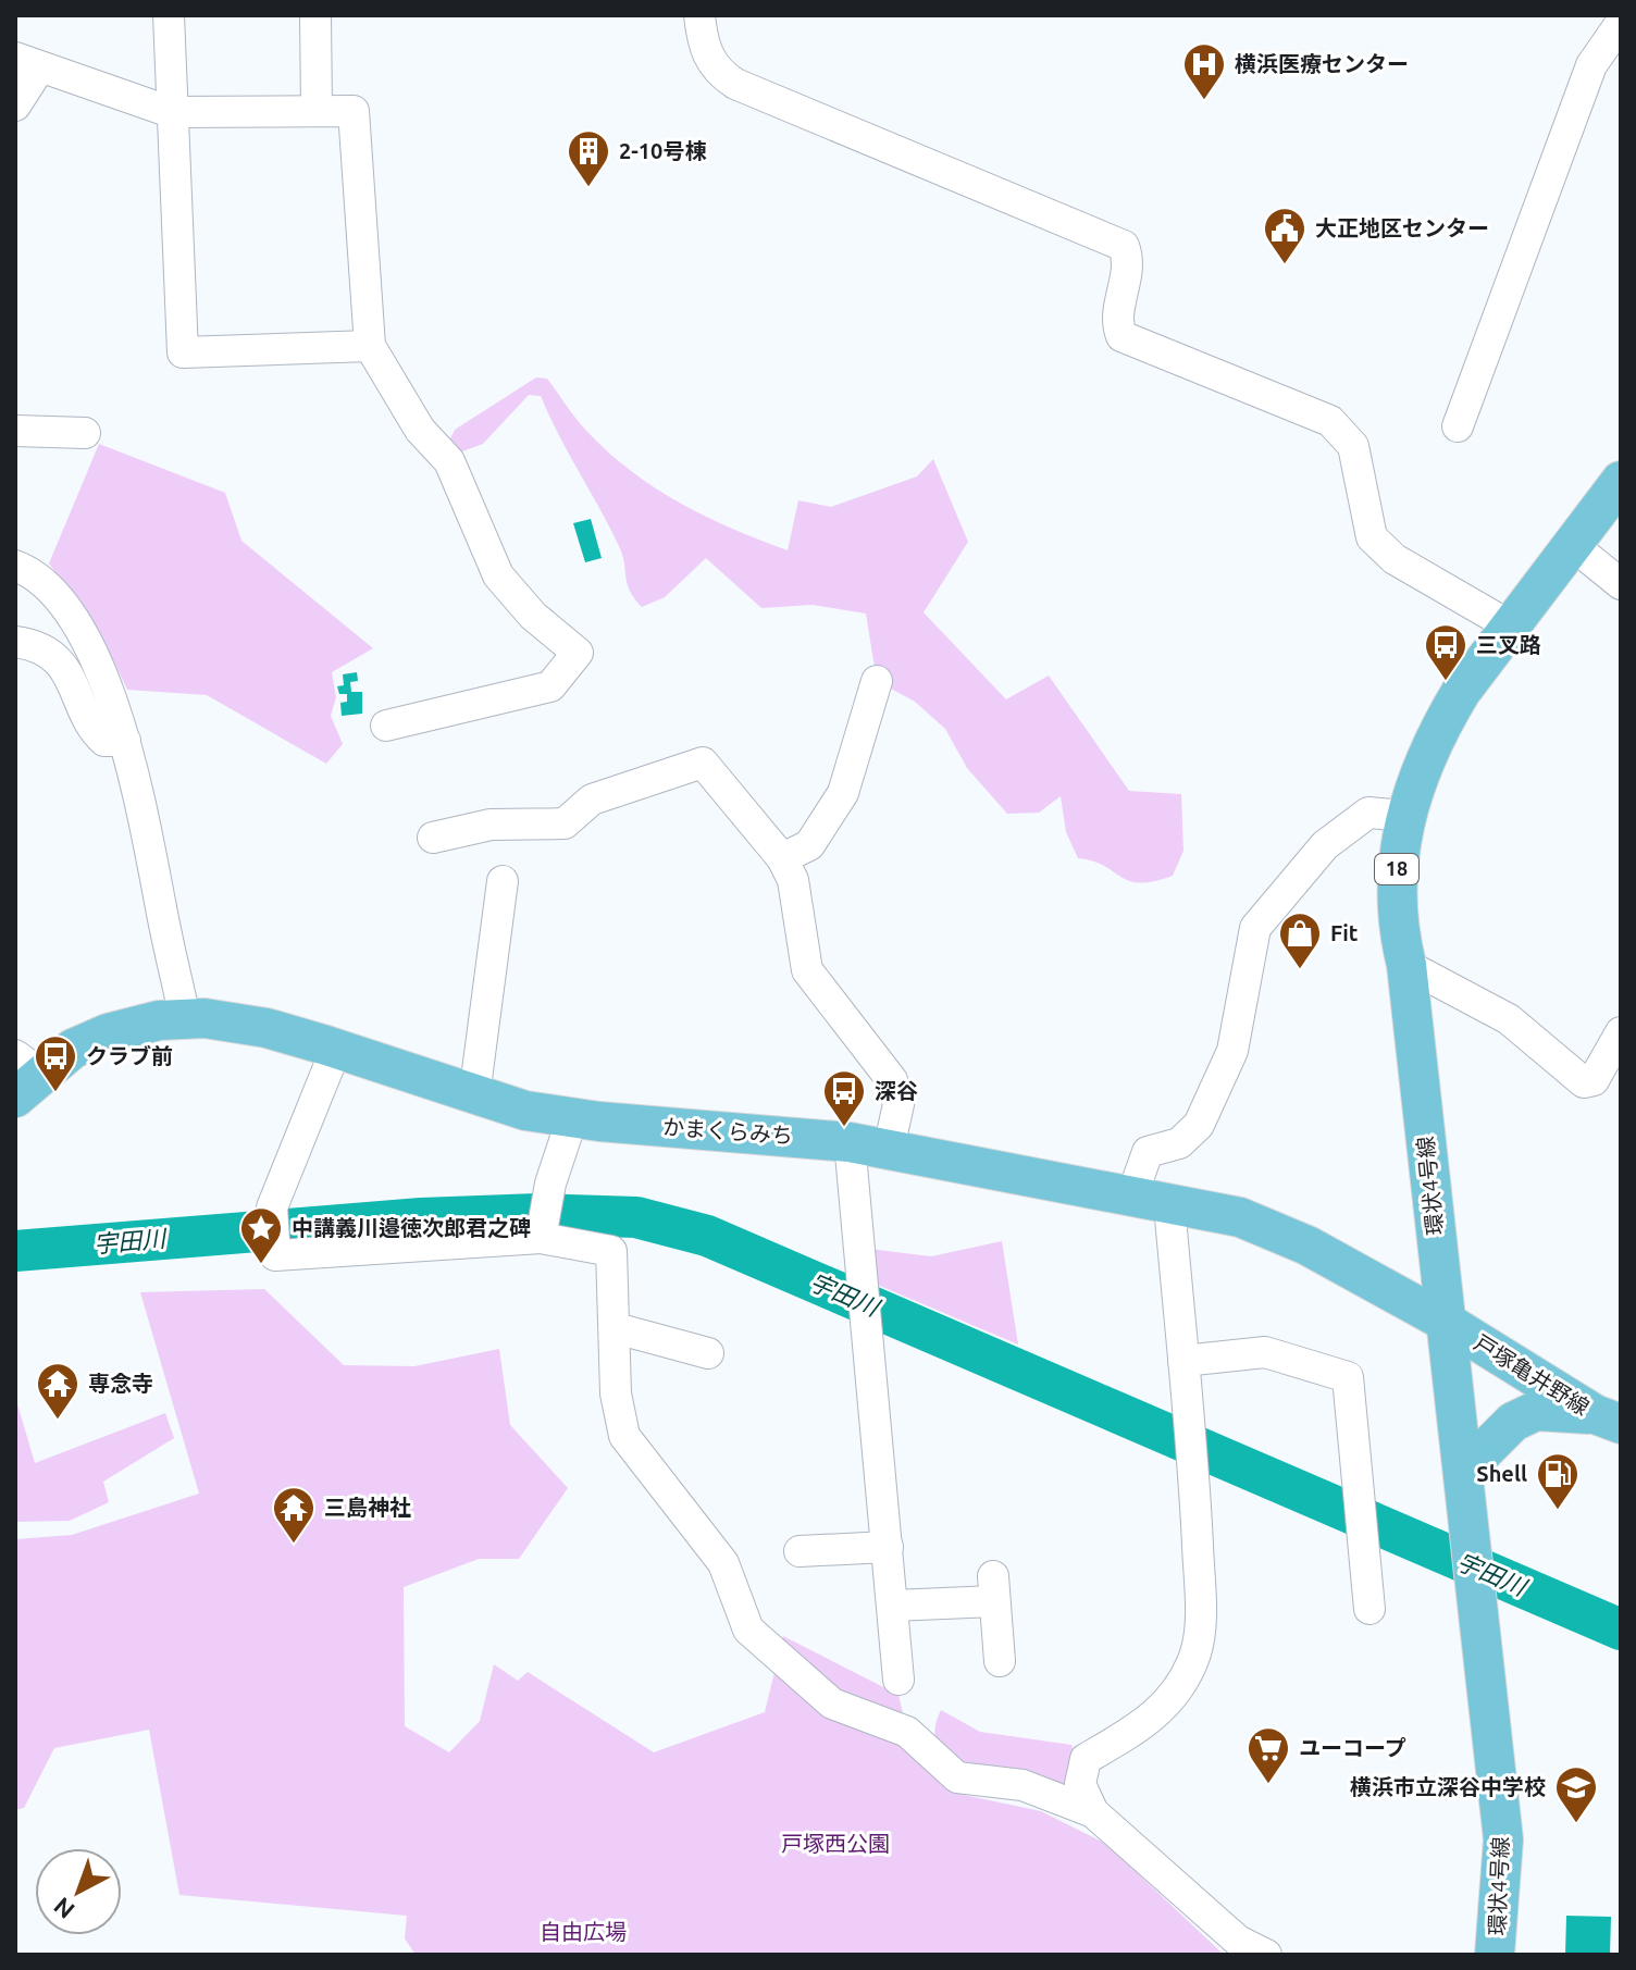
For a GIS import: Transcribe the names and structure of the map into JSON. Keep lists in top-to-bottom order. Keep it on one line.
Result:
{"streets":{"main road":["18","かまくらみち","環状4号線","戸塚亀井野線"]},"crossings":[["かまくらみち","環状4号線"],["かまくらみち","戸塚亀井野線"],["環状4号線","戸塚亀井野線"]],"water":["宇田川"],"parks":["戸塚西公園","自由広場"],"places":{"hospital":["横浜医療センター"],"building":["2-10号棟"],"public building":["大正地区センター"],"bus stop":["三叉路","クラブ前","深谷"],"shop":["Fit"],"place":["中講義川邉徳次郎君之碑"],"temple":["専念寺","三島神社"],"fuel station":["Shell"],"supermarket":["ユーコープ"],"school or university":["横浜市立深谷中学校"]},"north":"bottom left"}
